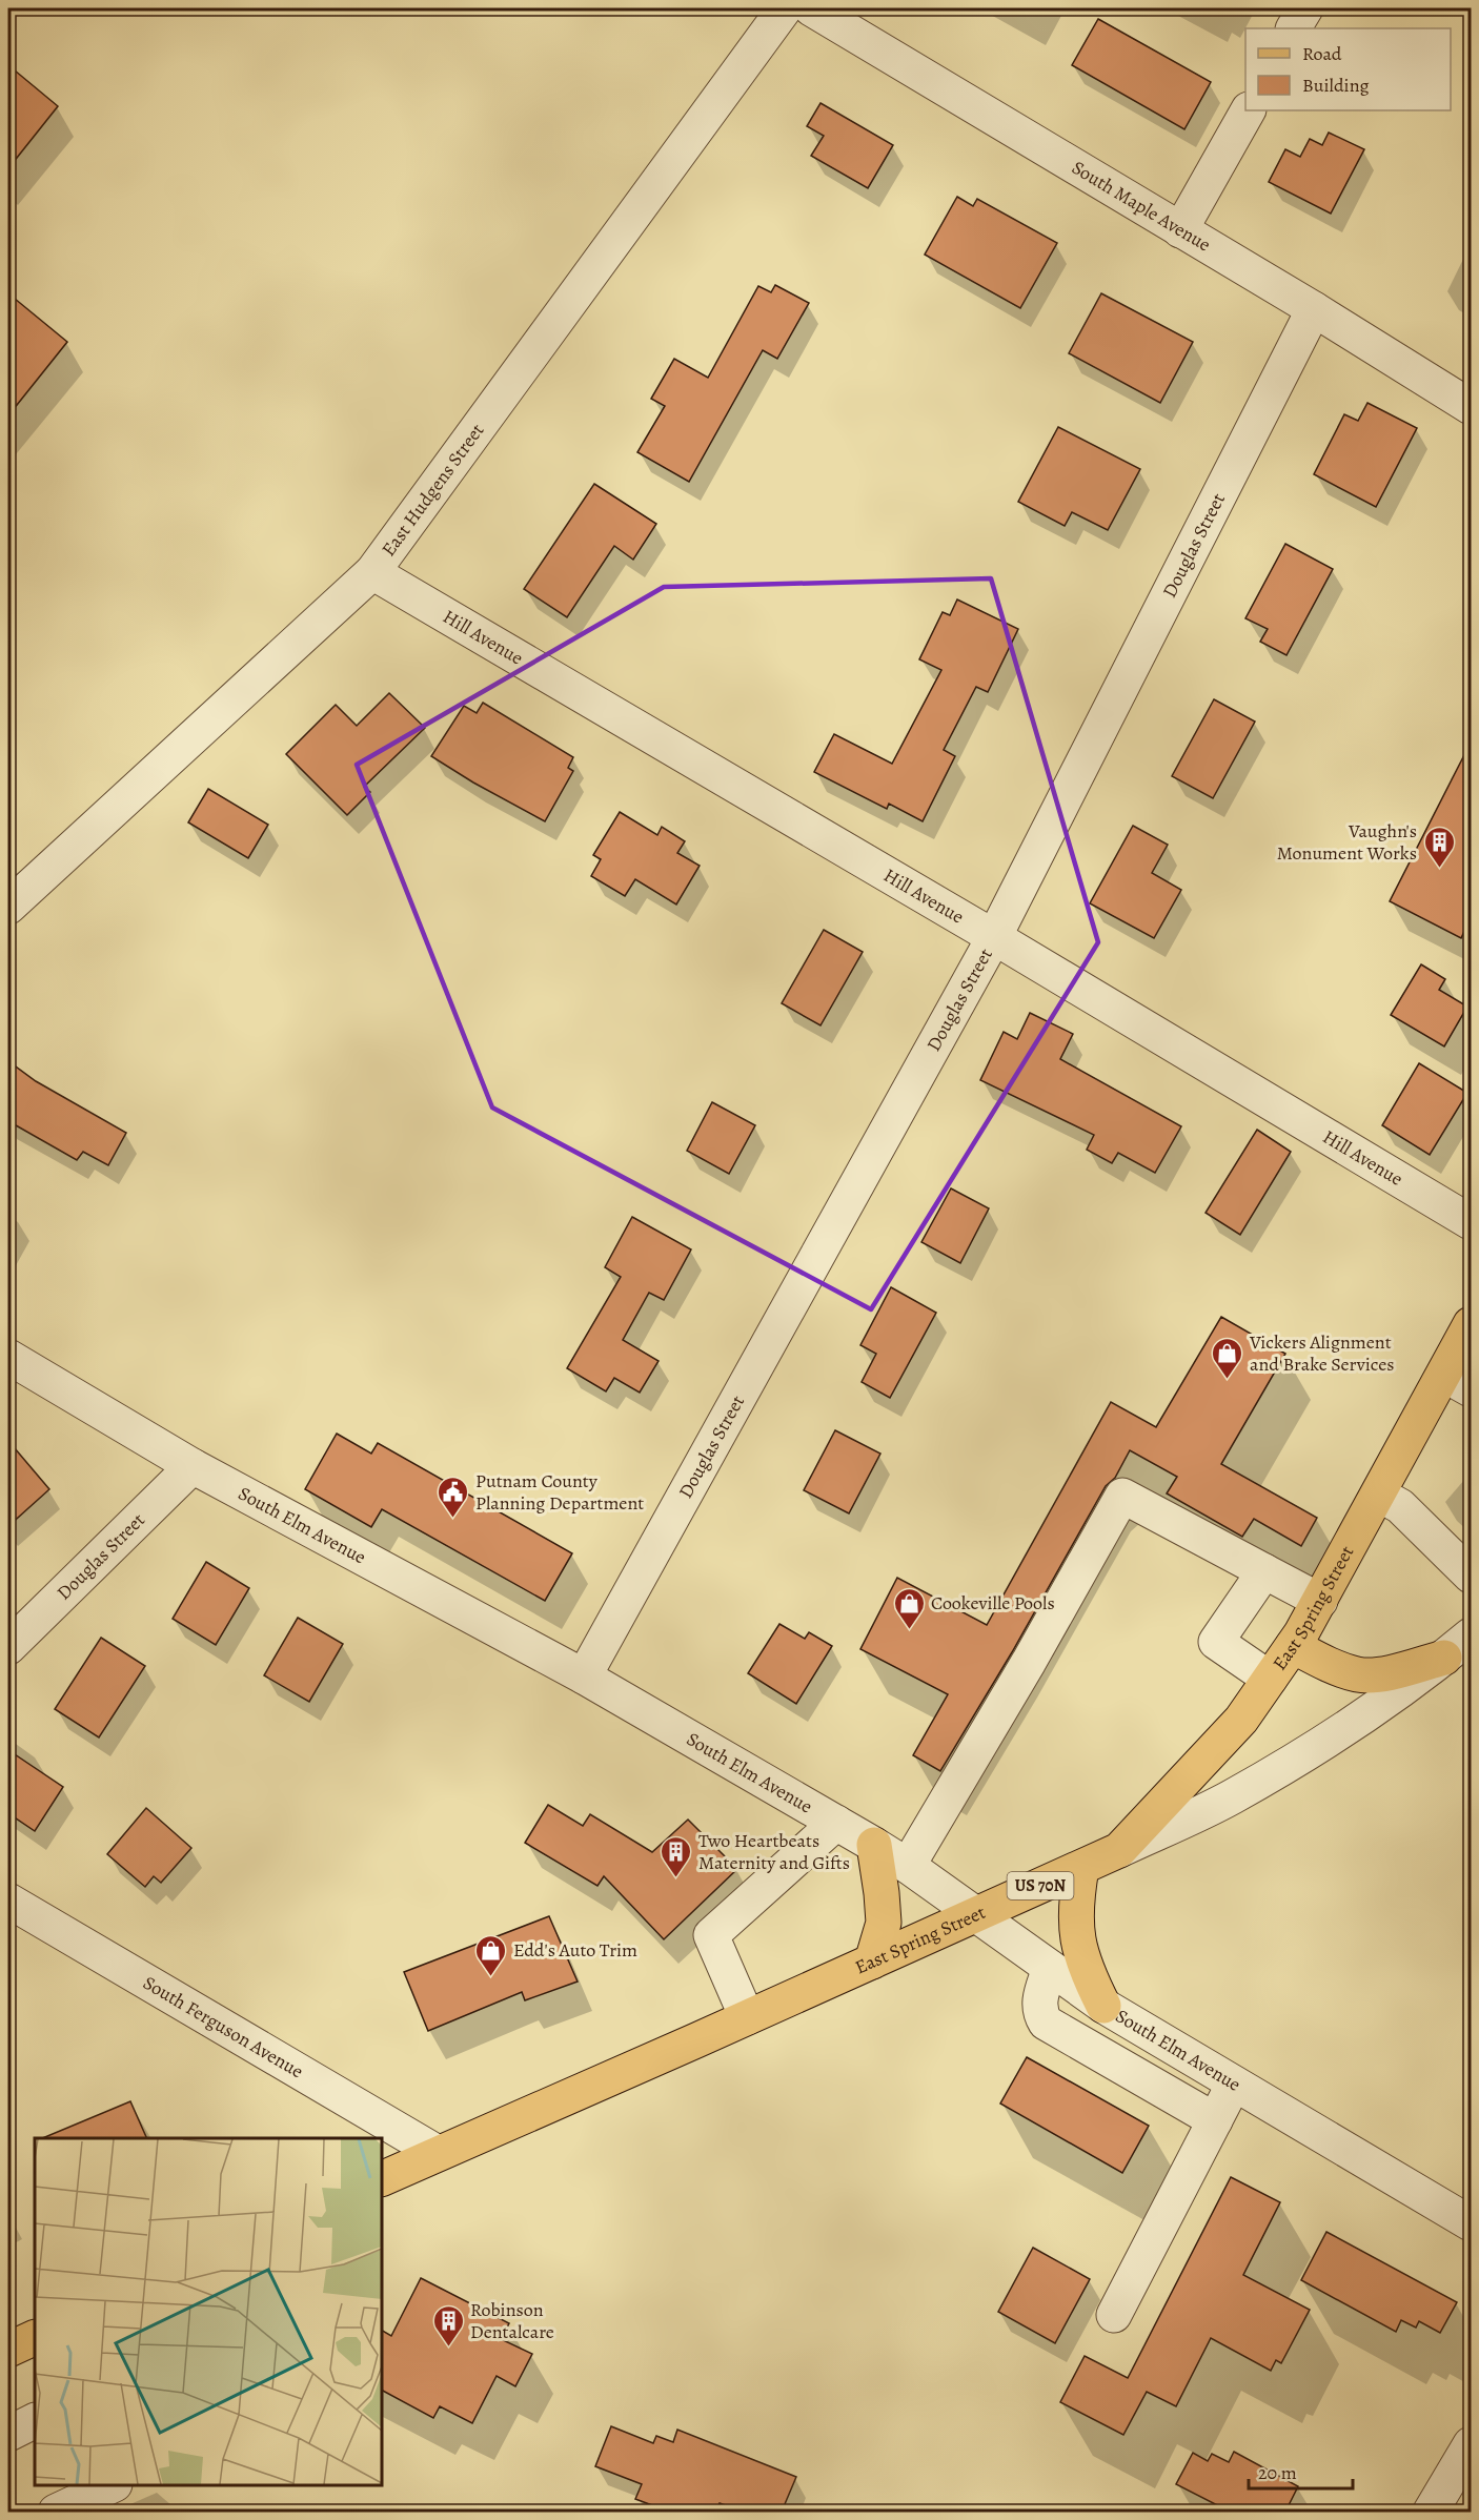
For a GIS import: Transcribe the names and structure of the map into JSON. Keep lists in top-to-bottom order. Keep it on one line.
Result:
{"streets":{"main road":["East Spring Street","US 70N"],"street":["South Maple Avenue","East Hudgens Street","Douglas Street","Hill Avenue","South Elm Avenue","South Ferguson Avenue"]},"crossings":[["South Maple Avenue","Douglas Street"],["East Hudgens Street","Hill Avenue"],["Douglas Street","Hill Avenue"],["Douglas Street","South Elm Avenue"],["South Elm Avenue","East Spring Street"],["East Spring Street","South Ferguson Avenue"]],"places":{"building":["Vaughn's Monument Works","Two Heartbeats Maternity and Gifts","Robinson Dentalcare"],"shop":["Vickers Alignment and Brake Services","Cookeville Pools","Edd's Auto Trim"],"public building":["Putnam County Planning Department"]},"legend":["Road","Building"],"scale_bar":"20 m"}
